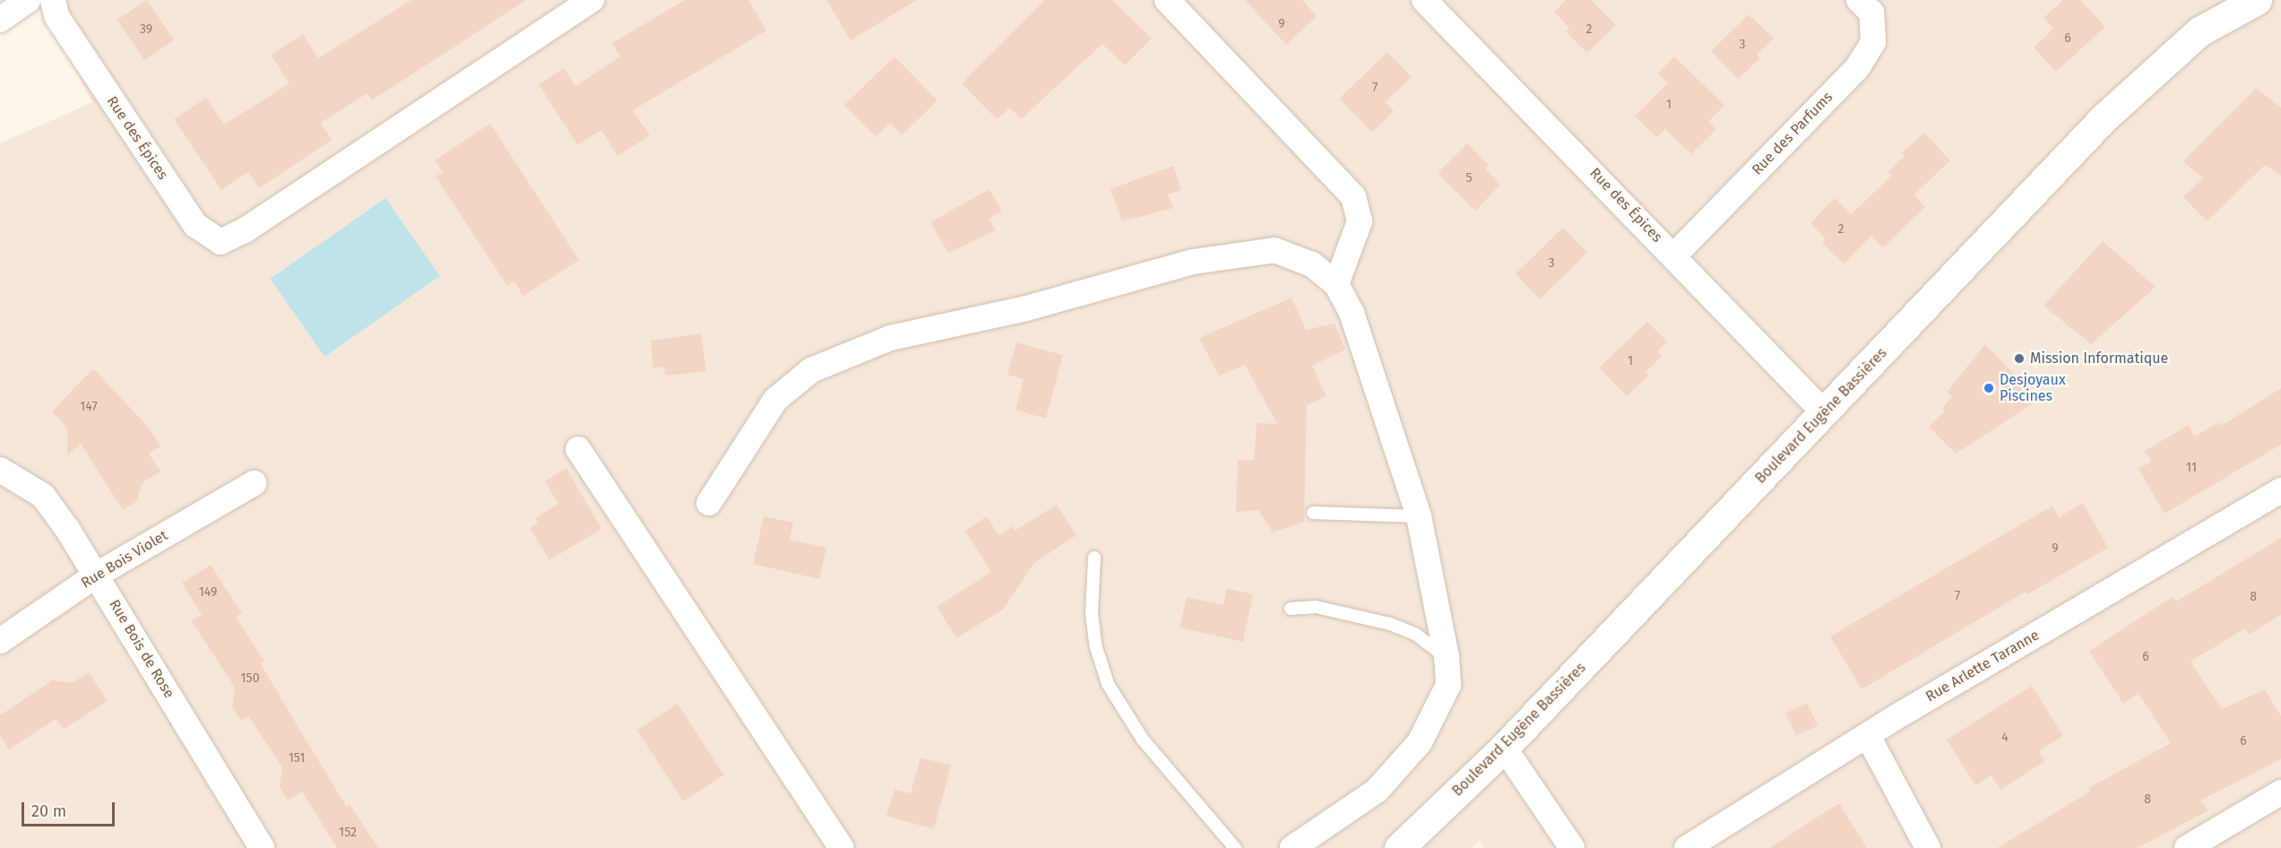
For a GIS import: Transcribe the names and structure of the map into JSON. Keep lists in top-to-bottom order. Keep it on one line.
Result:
{"streets":{"street":["Rue des Parfums","Rue des Épices","Boulevard Eugène Bassières","Rue Bois Violet","Rue Bois de Rose","Rue Arlette Taranne"]},"crossings":[["Rue des Parfums","Rue des Épices"],["Rue des Épices","Boulevard Eugène Bassières"],["Rue Bois Violet","Rue Bois de Rose"]],"places":["Mission Informatique","Desjoyaux Piscines"],"house_numbers":["9","39","2","6","3","7","1","5","2","3","1","147","11","9","149","7","8","6","150","4","6","151","8","152"],"scale_bar":"20 m"}
